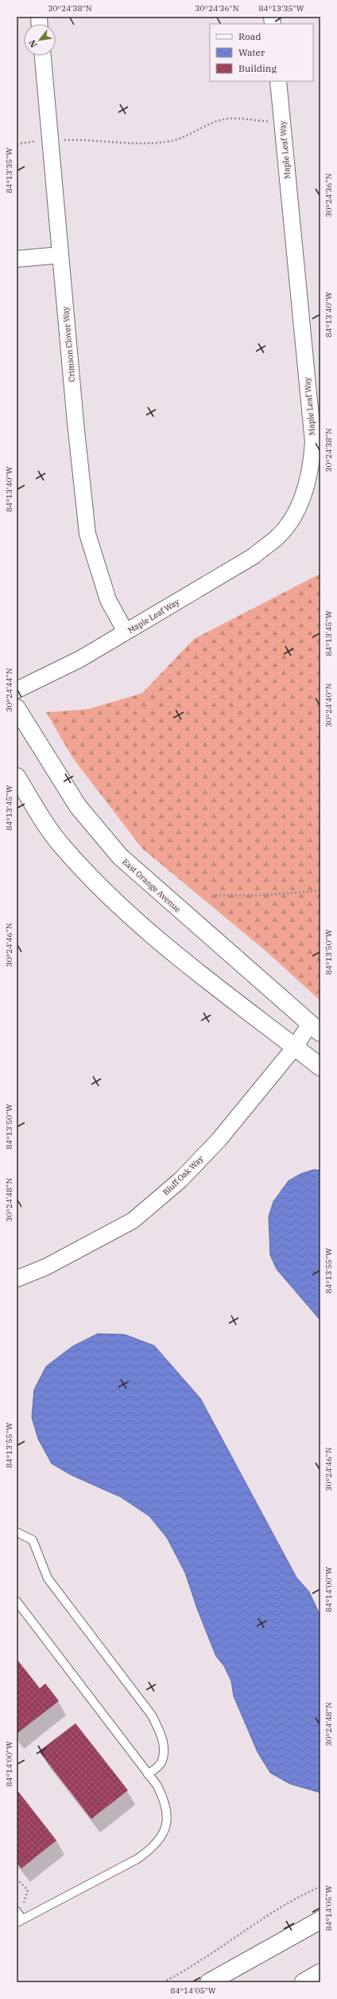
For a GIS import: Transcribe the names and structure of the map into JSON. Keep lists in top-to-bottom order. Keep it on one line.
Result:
{"streets":{"street":["Maple Leaf Way","Crimson Clover Way","East Orange Avenue","Bluff Oak Way"]},"crossings":[["Maple Leaf Way","Crimson Clover Way"],["East Orange Avenue","Bluff Oak Way"]],"legend":["Road","Water","Building"],"north":"bottom left","coordinates":["30°24'38\"N","30°24'36\"N","84°13'35\"W","84°13'40\"W","84°13'45\"W","30°24'44\"N","30°24'40\"N","30°24'46\"N","84°13'50\"W","30°24'48\"N","84°13'55\"W","84°14'00\"W","84°14'05\"W"]}
